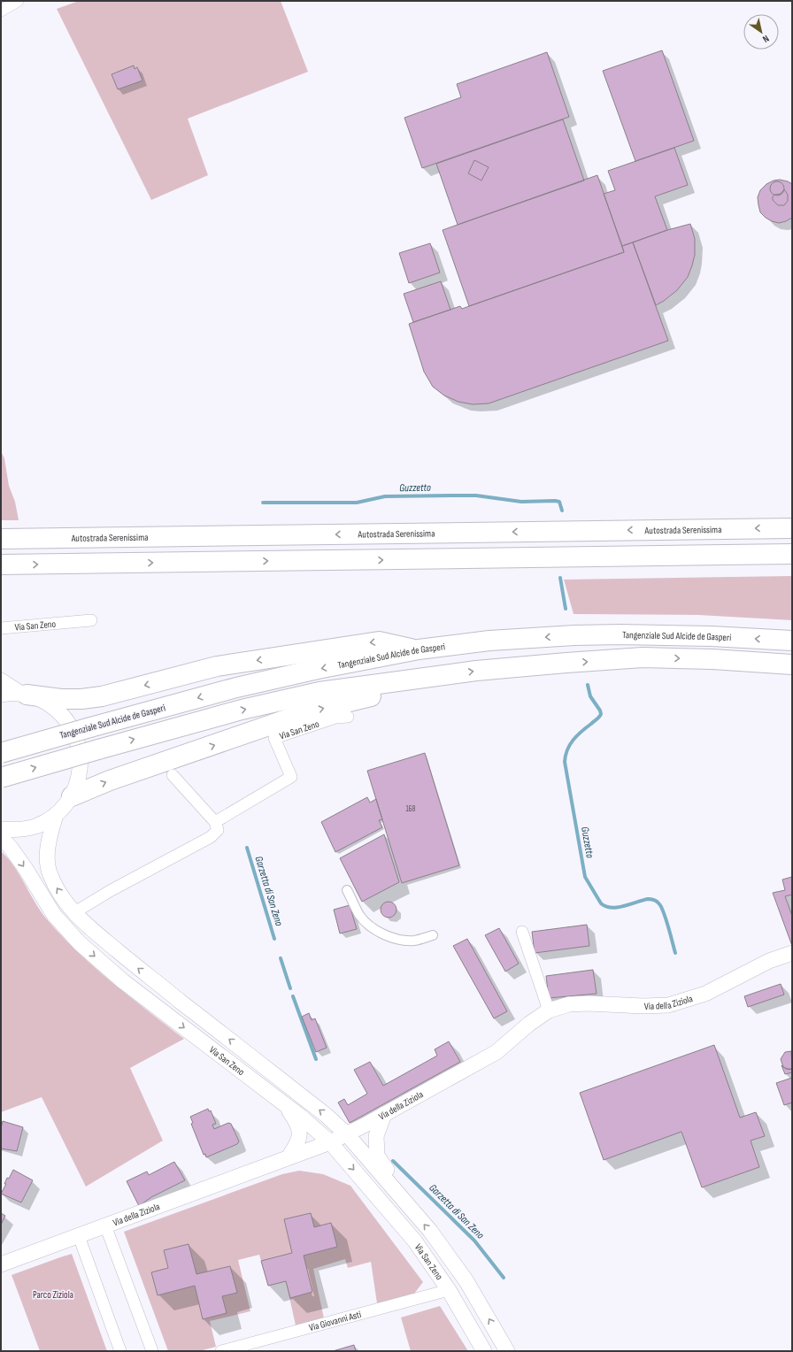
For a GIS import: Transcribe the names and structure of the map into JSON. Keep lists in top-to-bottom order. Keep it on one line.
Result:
{"streets":{"highway":["Autostrada Serenissima","Tangenziale Sud Alcide de Gasperi"],"street":["Via San Zeno","Via della Ziziola","Via Giovanni Asti"]},"crossings":[["Via San Zeno","Via della Ziziola"],["Via San Zeno","Via Giovanni Asti"]],"water":["Guzzetto","Garzetta di San Zeno"],"parks":["Parco Ziziola"],"house_numbers":["168"],"north":"bottom right"}
